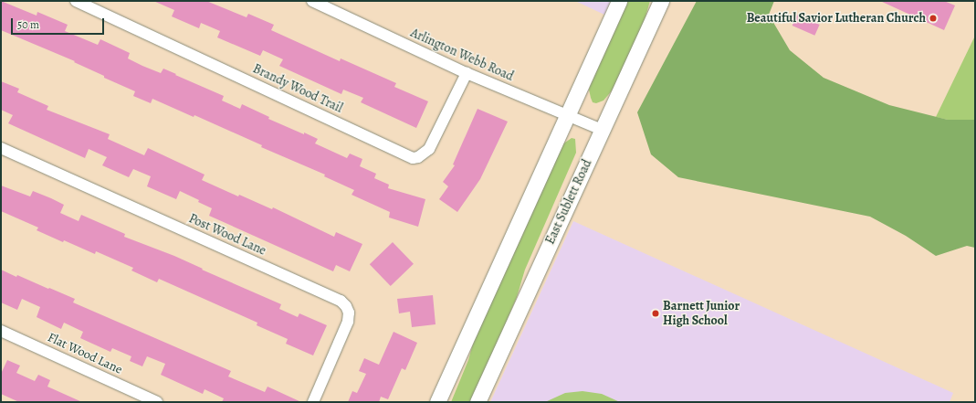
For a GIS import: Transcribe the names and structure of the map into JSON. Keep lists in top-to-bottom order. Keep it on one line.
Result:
{"streets":{"main road":["East Sublett Road"],"street":["Arlington Webb Road","Brandy Wood Trail","Post Wood Lane","Flat Wood Lane"]},"crossings":[["Arlington Webb Road","Brandy Wood Trail"],["Arlington Webb Road","East Sublett Road"]],"places":["Beautiful Savior Lutheran Church","Barnett Junior High School"],"scale_bar":"50 m"}
